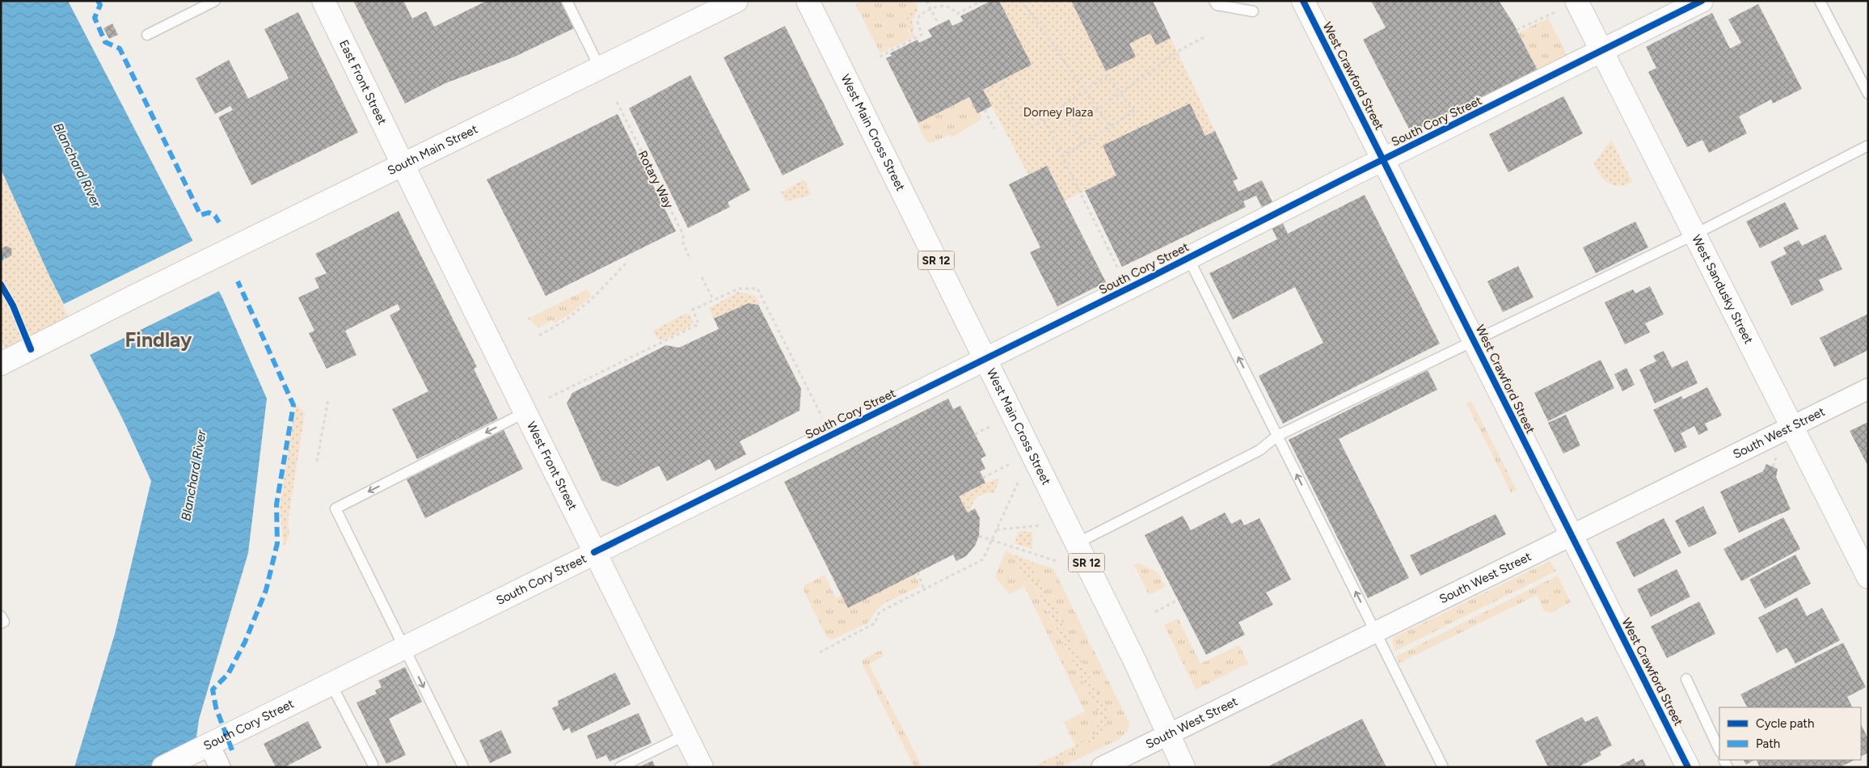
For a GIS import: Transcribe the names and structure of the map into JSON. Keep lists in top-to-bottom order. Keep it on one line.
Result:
{"streets":{"main road":["West Crawford Street","East Front Street","South Cory Street","West Main Cross Street","South Main Street","SR 12","West Sandusky Street","West Front Street"],"street":["South West Street"],"path":["Rotary Way"]},"crossings":[["West Crawford Street","South Cory Street"],["West Crawford Street","South West Street"],["East Front Street","South Main Street"],["East Front Street","West Front Street"],["South Cory Street","West Main Cross Street"],["South Cory Street","West Sandusky Street"],["South Cory Street","West Front Street"],["West Main Cross Street","South West Street"],["South Main Street","West Front Street"],["West Sandusky Street","South West Street"]],"districts":["Findlay"],"water":["Blanchard River"],"parks":["Dorney Plaza"],"legend":["Cycle path","Path"]}
